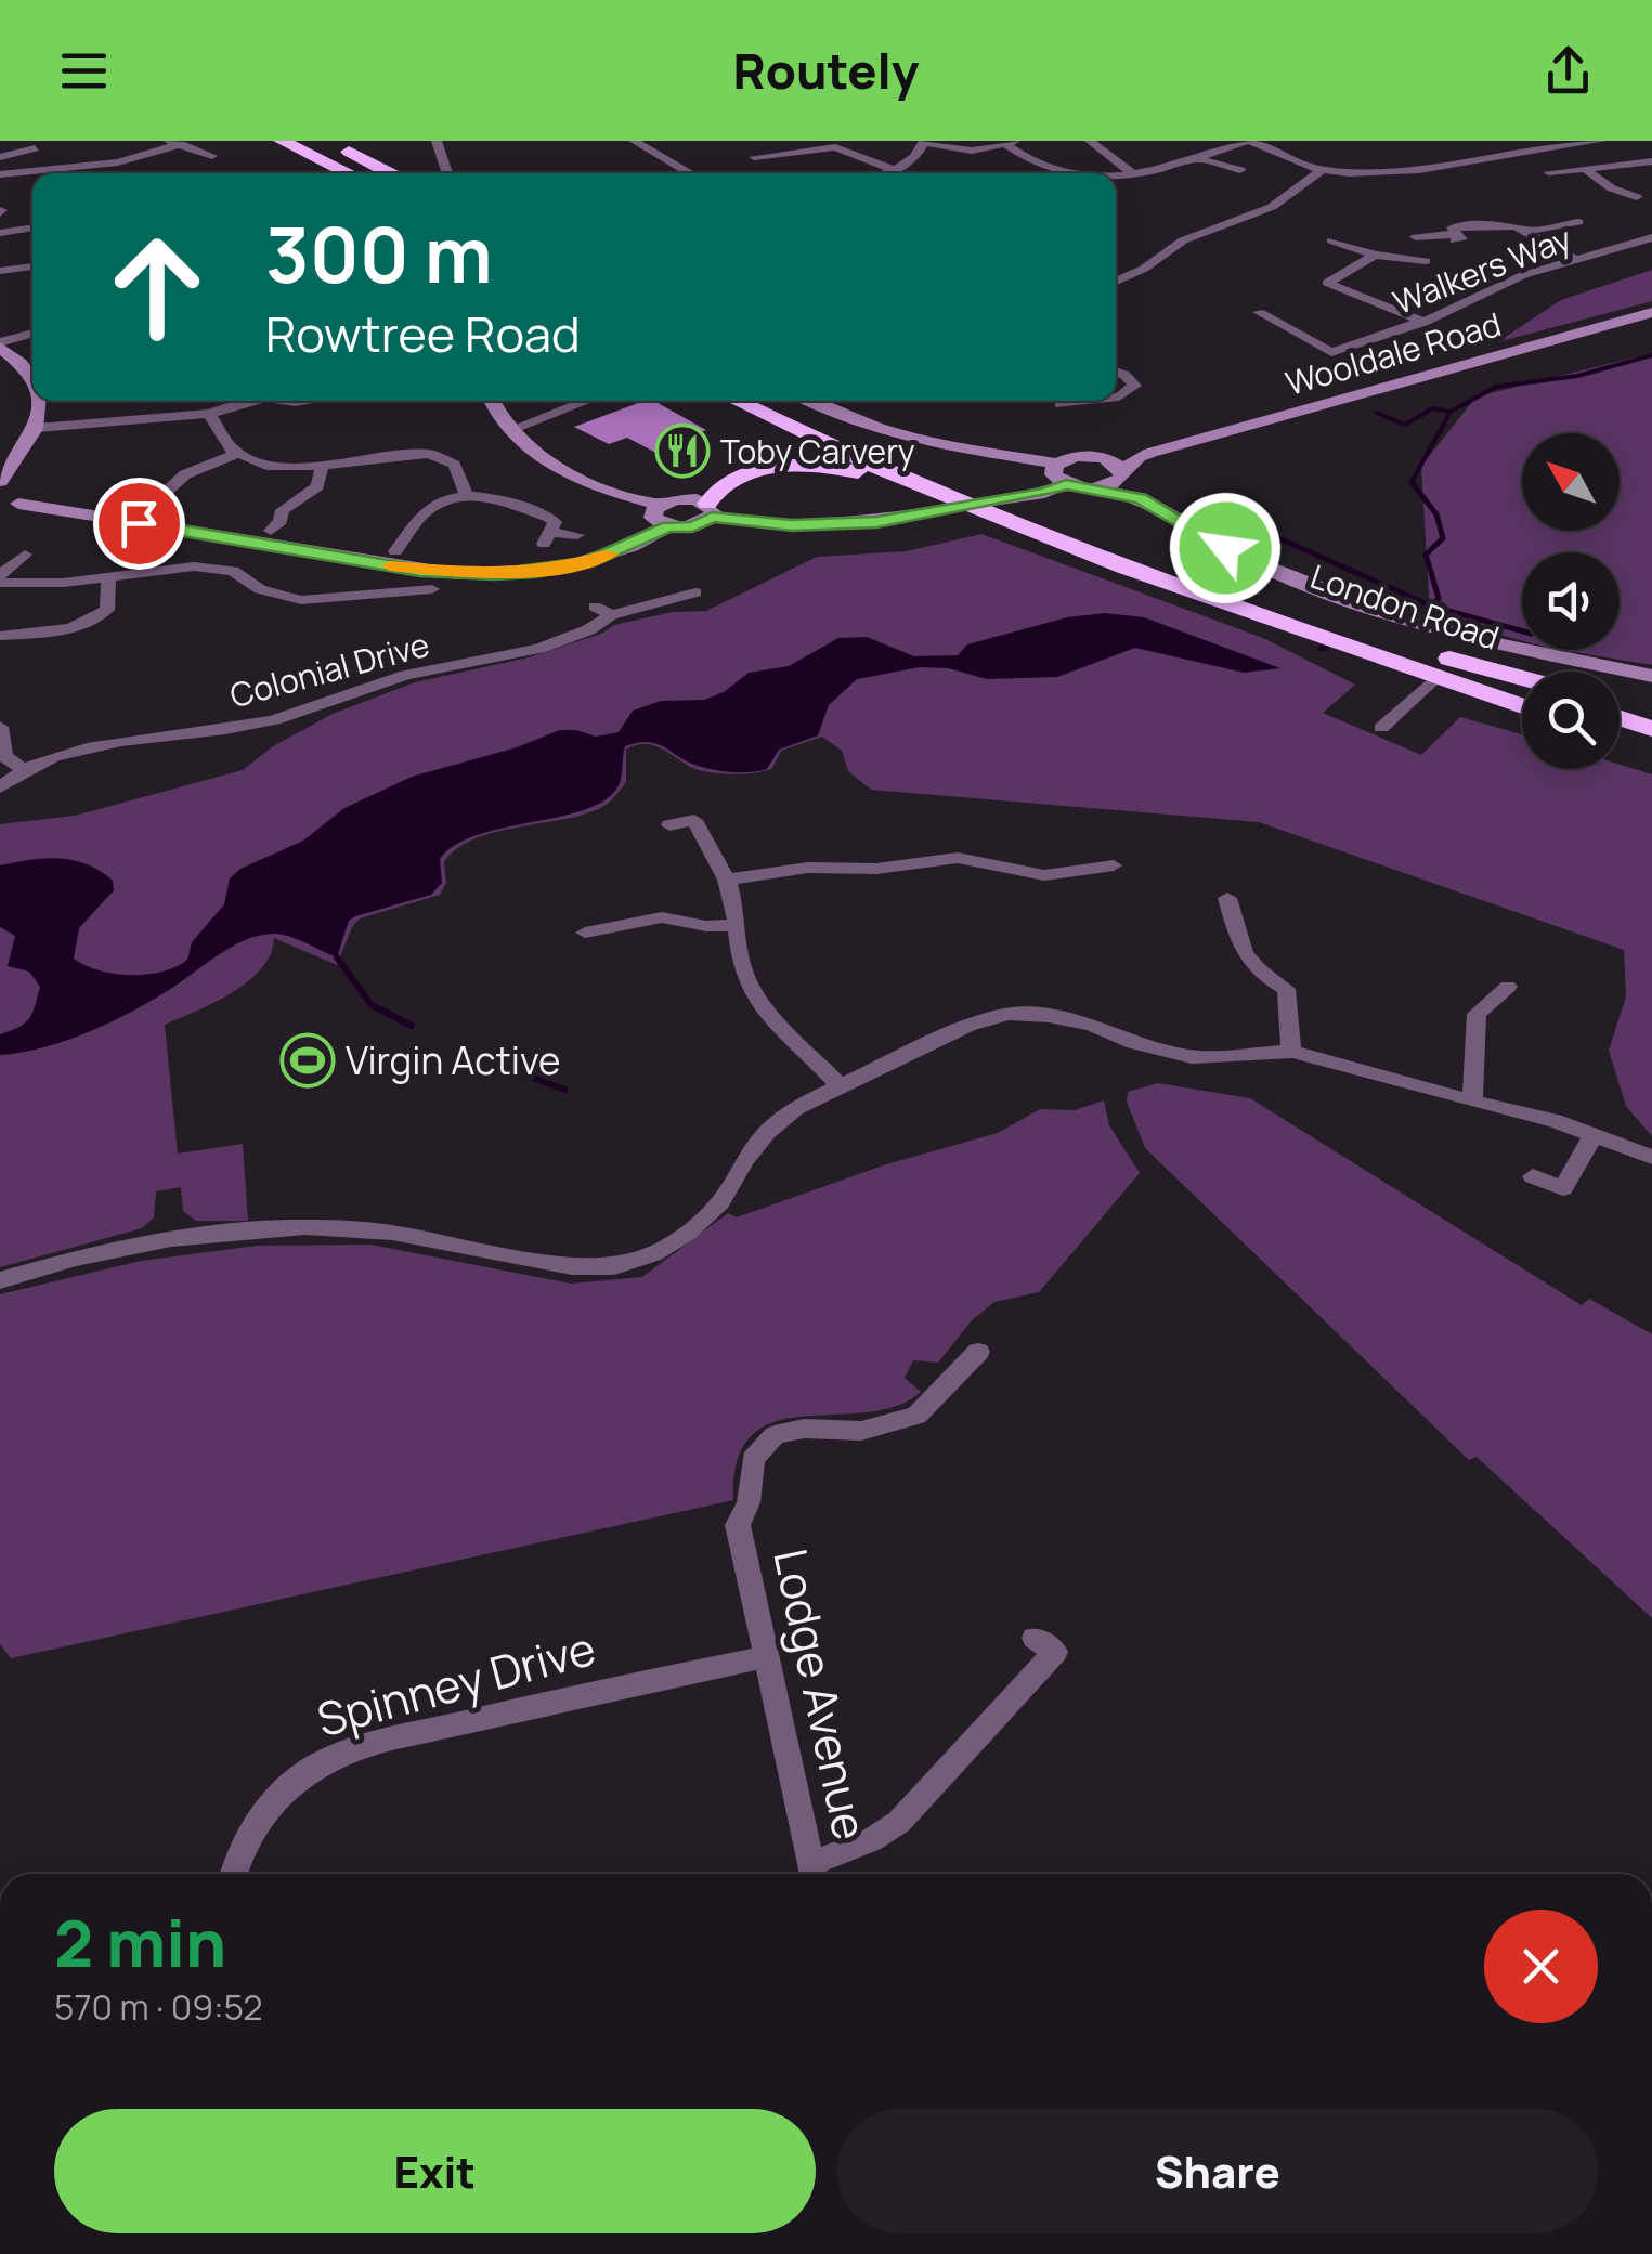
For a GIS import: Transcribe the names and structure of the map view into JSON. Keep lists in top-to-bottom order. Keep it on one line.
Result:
{"streets":{"highway":["London Road"],"street":["Walkers Way","Wooldale Road","Colonial Drive","Spinney Drive","Lodge Avenue"]},"crossings":[["Spinney Drive","Lodge Avenue"]],"places":{"restaurant":["Toby Carvery"],"sports":["Virgin Active"]},"north":"top left","page":{"header":"Routely","turn":["300 m","Rowtree Road"],"heading":["2 min","570 m · 09:52"],"buttons":["Exit","Share"]}}
